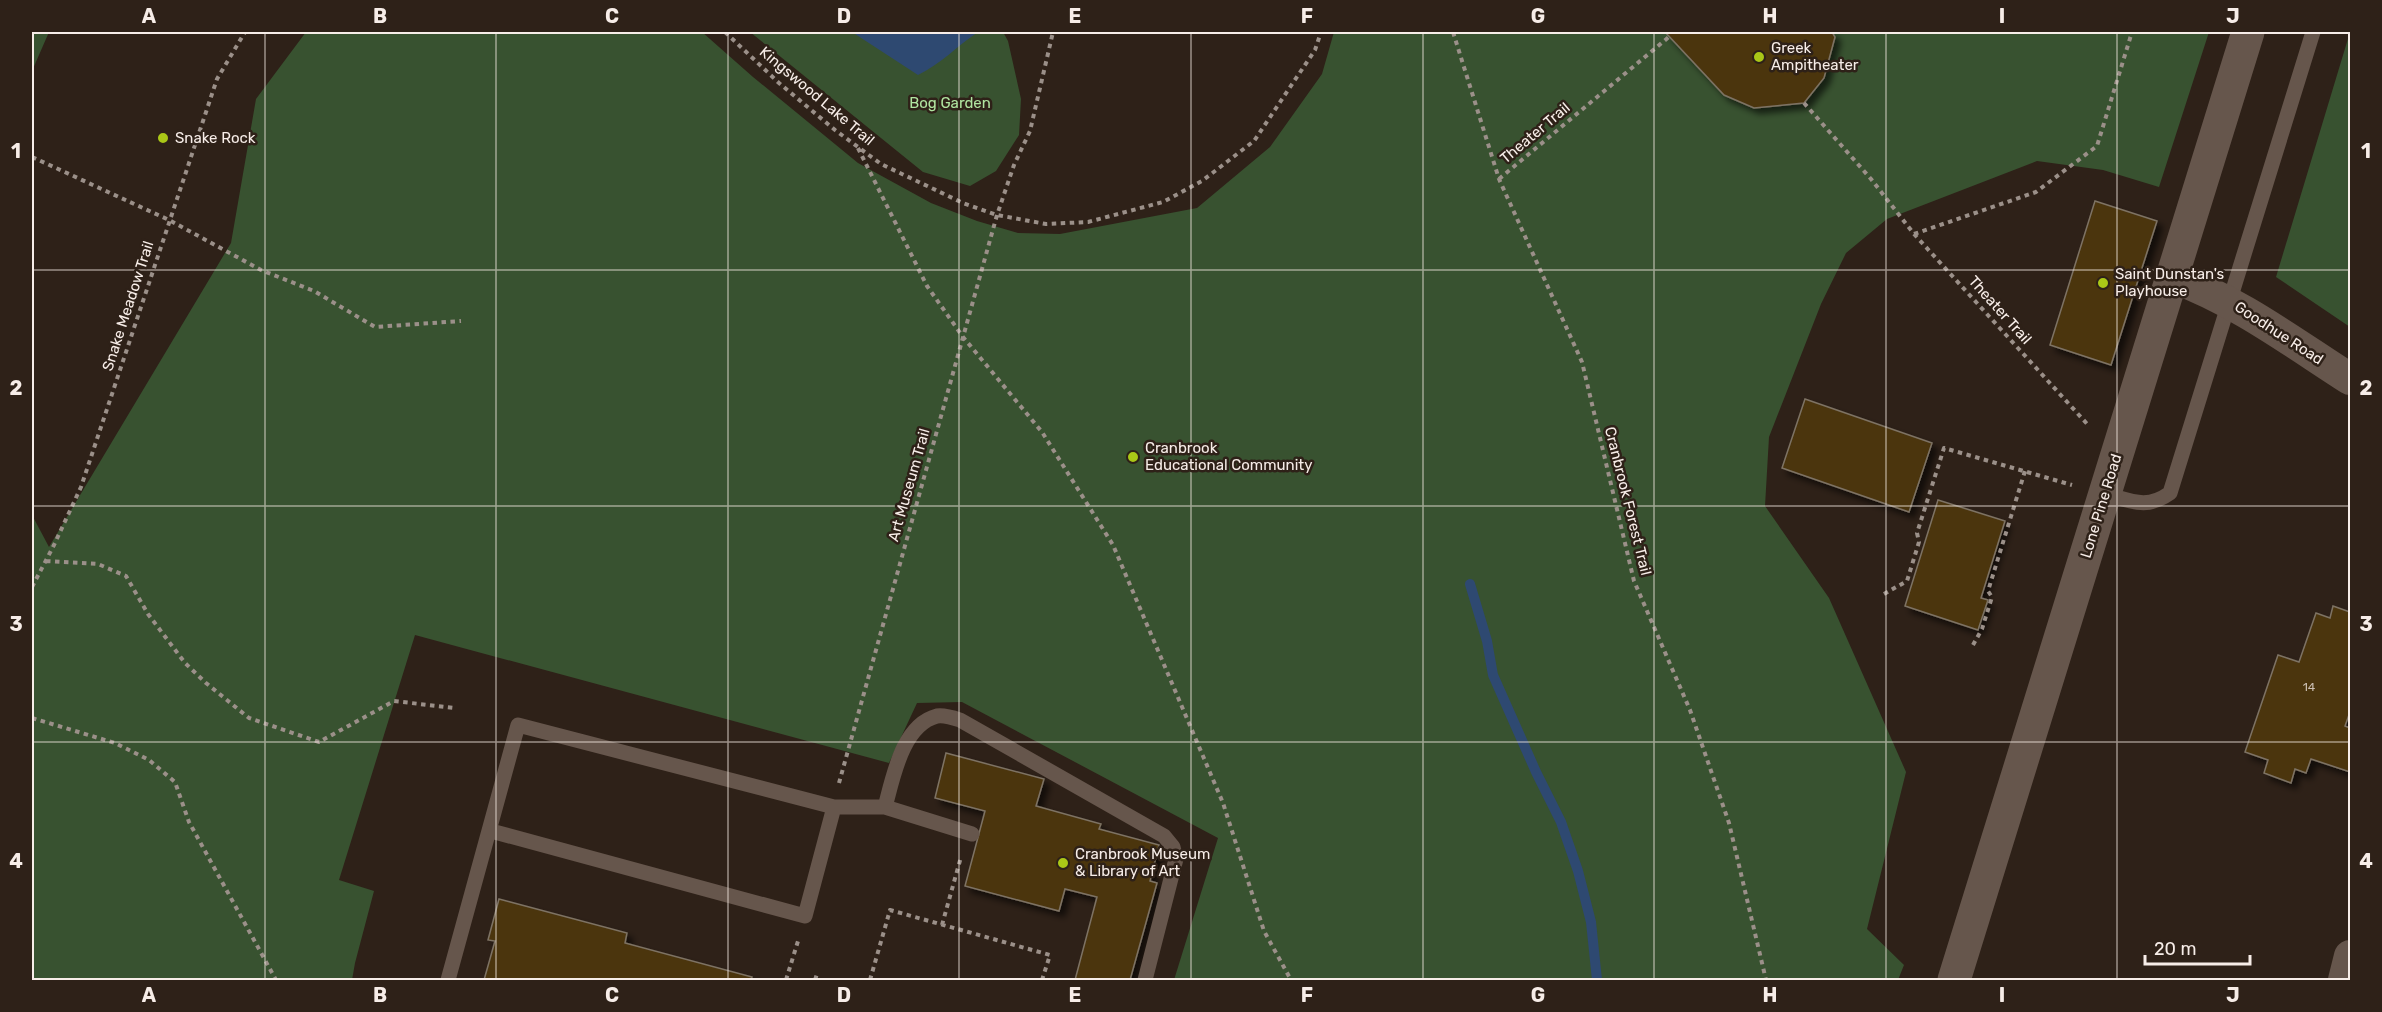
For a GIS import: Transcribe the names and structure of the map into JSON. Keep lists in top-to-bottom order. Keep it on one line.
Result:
{"streets":{"street":["Goodhue Road","Lone Pine Road"],"path":["Kingswood Lake Trail","Theater Trail","Snake Meadow Trail","Art Museum Trail","Cranbrook Forest Trail"]},"crossings":[["Kingswood Lake Trail","Art Museum Trail"],["Theater Trail","Cranbrook Forest Trail"],["Goodhue Road","Lone Pine Road"]],"parks":["Bog Garden"],"places":["Greek Ampitheater","Snake Rock","Saint Dunstan's Playhouse","Cranbrook Educational Community","Cranbrook Museum & Library of Art"],"house_numbers":["14"],"scale_bar":"20 m","grid":{"columns":["A","B","C","D","E","F","G","H","I","J"],"rows":["1","2","3","4"]}}
